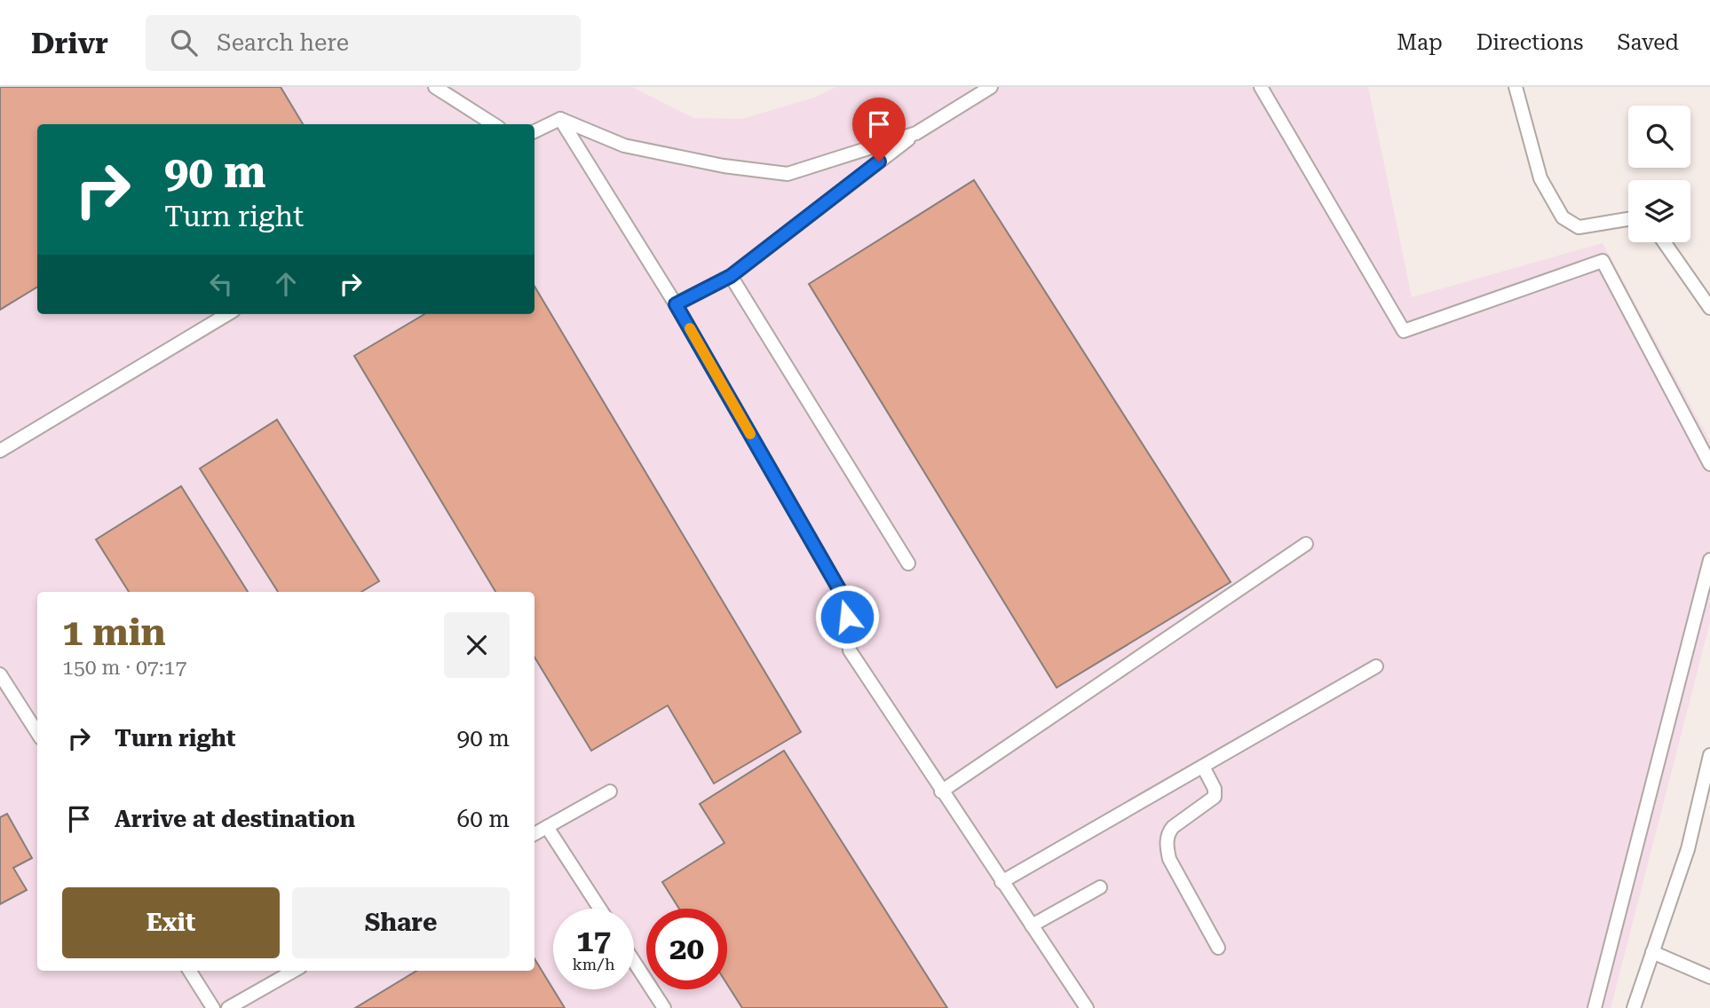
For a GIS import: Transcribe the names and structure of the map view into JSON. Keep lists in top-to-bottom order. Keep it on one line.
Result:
{"page":{"header":"Drivr","search":"Search here","nav":["Map","Directions","Saved"],"turn":["90 m","Turn right"],"heading":["1 min","150 m · 07:17"],"list":[{"name":"Turn right","value":"90 m"},{"name":"Arrive at destination","value":"60 m"}],"buttons":["Exit","Share"],"speed":"17 km/h","limit":"20"}}
